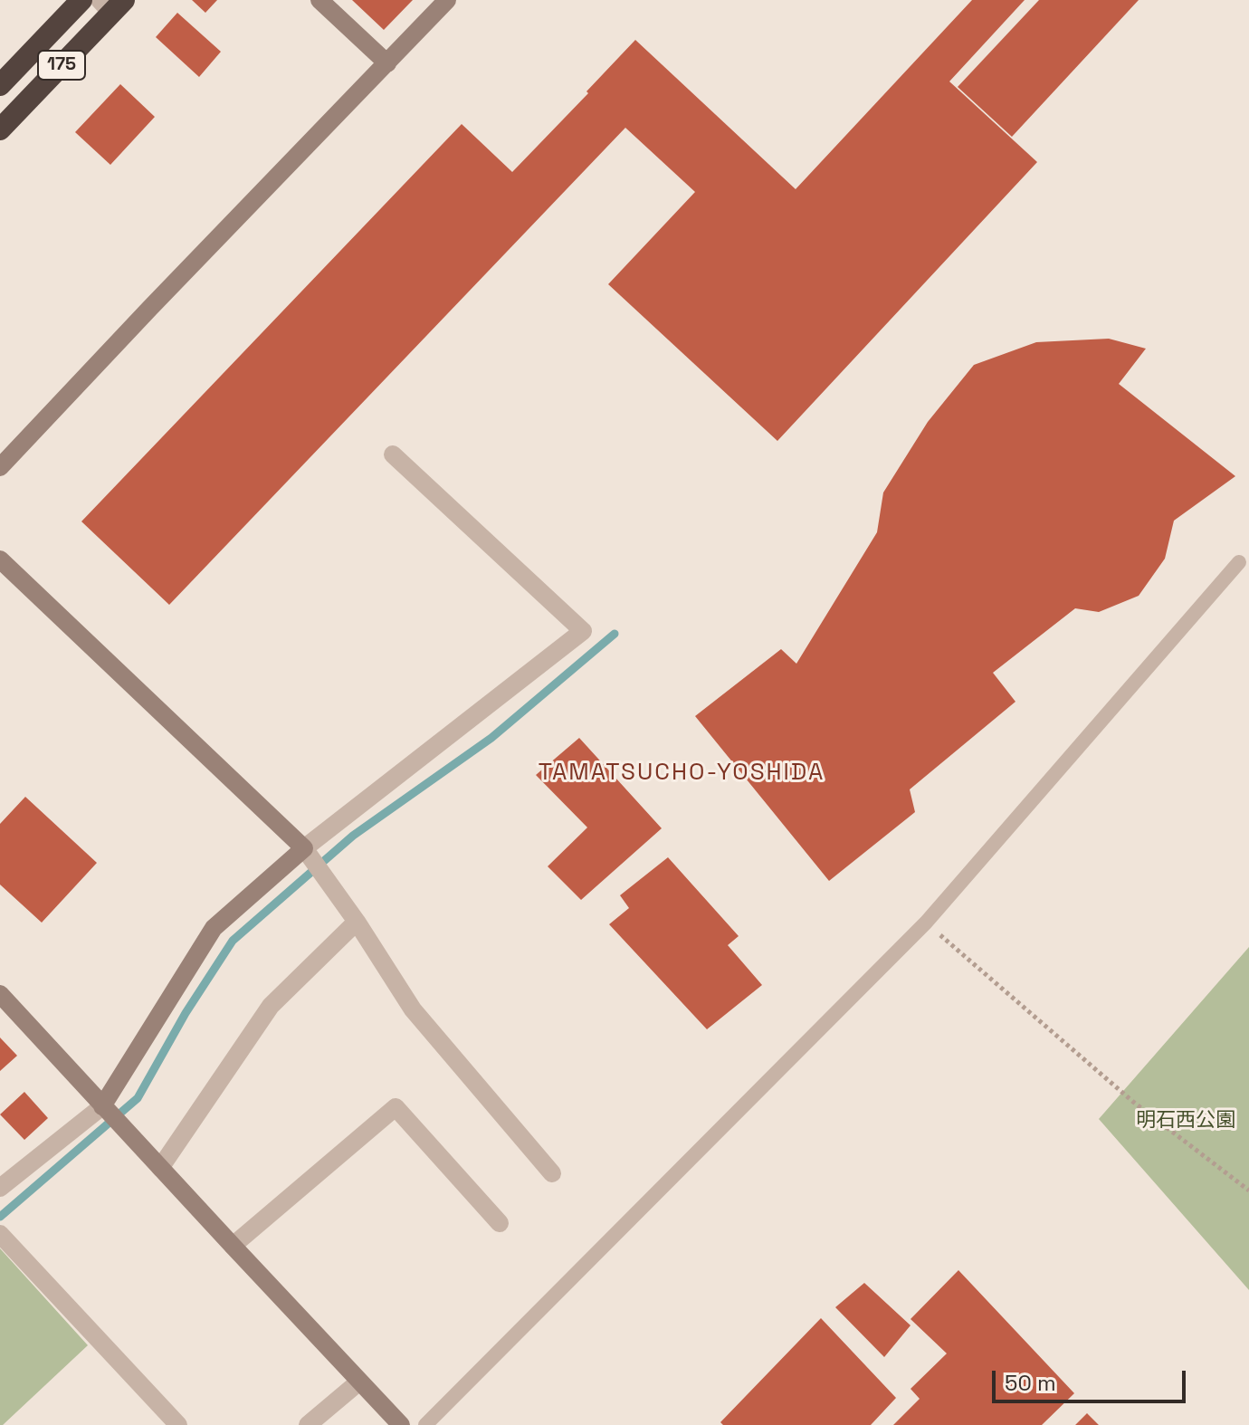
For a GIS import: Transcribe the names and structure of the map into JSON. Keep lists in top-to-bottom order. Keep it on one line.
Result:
{"streets":{"highway":["175"]},"districts":["TAMATSUCHO-YOSHIDA"],"parks":["明石西公園"],"scale_bar":"50 m"}
